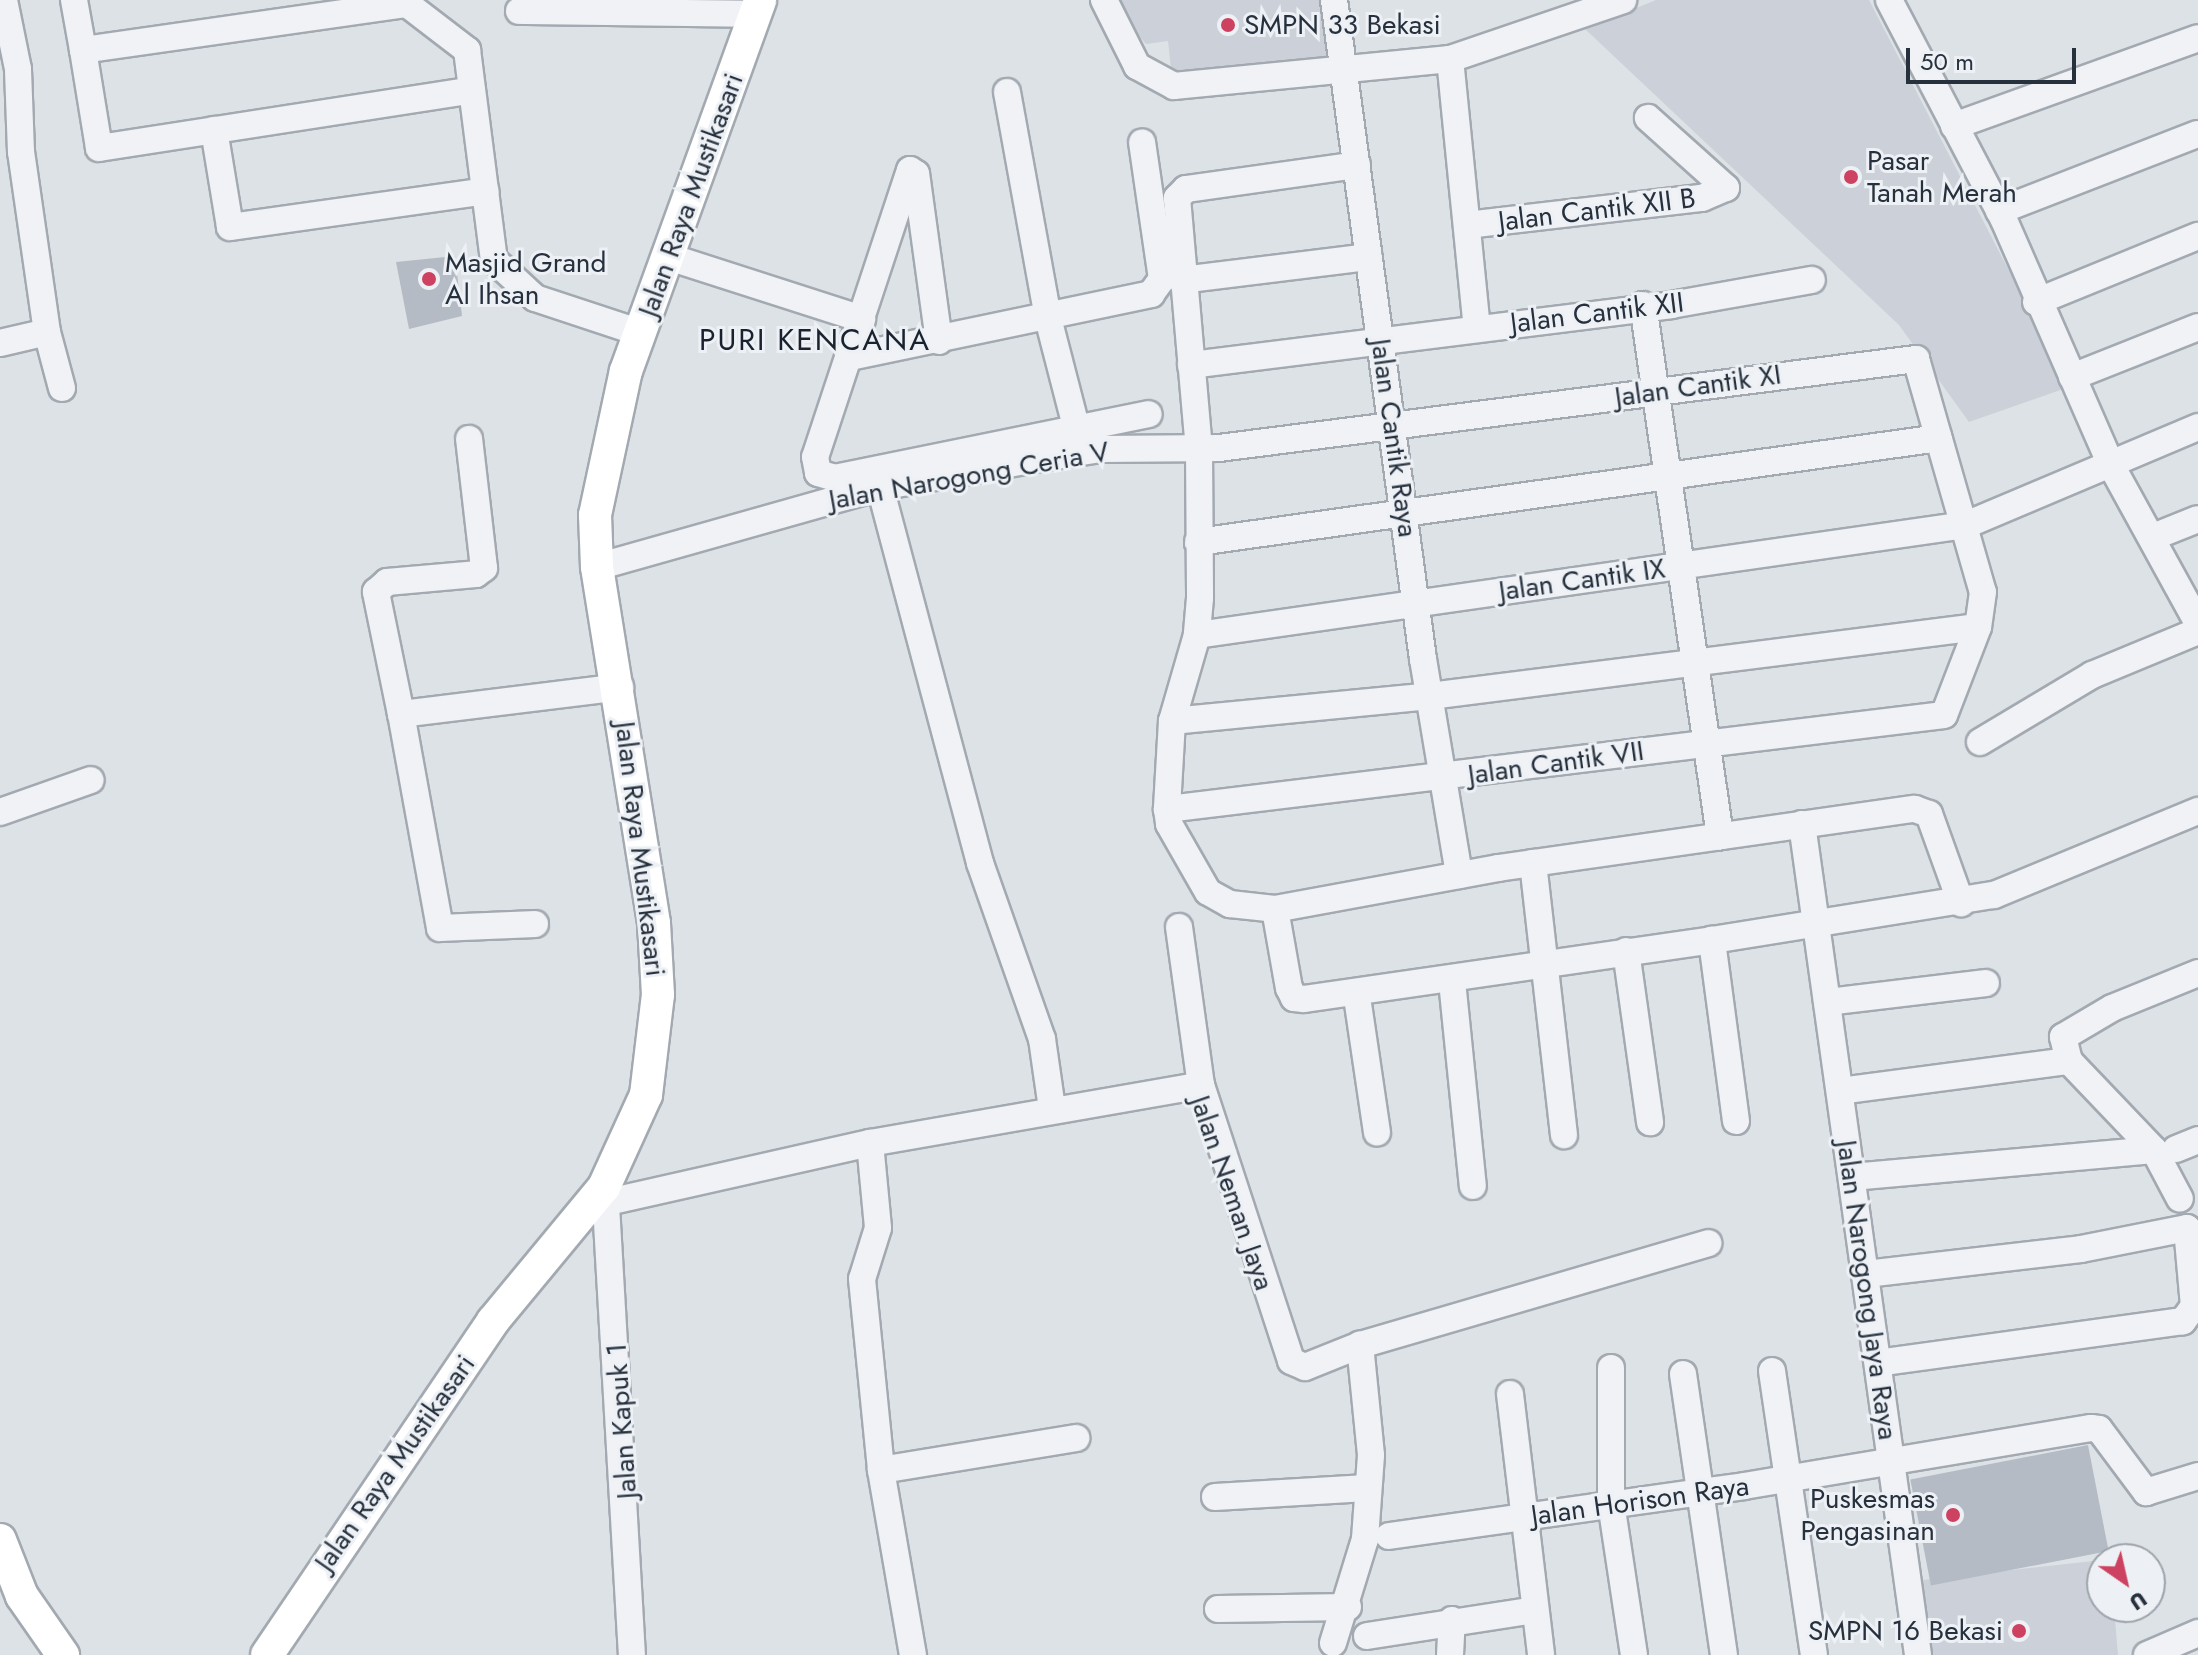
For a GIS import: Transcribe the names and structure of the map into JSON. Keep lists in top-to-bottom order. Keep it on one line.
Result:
{"streets":{"main road":["Jalan Raya Mustikasari"],"street":["Jalan Cantik XII B","Jalan Cantik XII","Jalan Cantik XI","Jalan Cantik Raya","Jalan Narogong Ceria V","Jalan Cantik IX","Jalan Cantik VII","Jalan Neman Jaya","Jalan Narogong Jaya Raya","Jalan Kapuk 1","Jalan Horison Raya"]},"crossings":[["Jalan Raya Mustikasari","Jalan Narogong Ceria V"],["Jalan Raya Mustikasari","Jalan Neman Jaya"],["Jalan Raya Mustikasari","Jalan Kapuk 1"],["Jalan Cantik XII","Jalan Cantik Raya"],["Jalan Cantik XI","Jalan Cantik Raya"],["Jalan Cantik XI","Jalan Narogong Ceria V"],["Jalan Cantik Raya","Jalan Narogong Ceria V"],["Jalan Cantik Raya","Jalan Cantik IX"],["Jalan Cantik Raya","Jalan Cantik VII"],["Jalan Neman Jaya","Jalan Kapuk 1"],["Jalan Narogong Jaya Raya","Jalan Horison Raya"]],"districts":["PURI KENCANA"],"places":["SMPN 33 Bekasi","Pasar Tanah Merah","Masjid Grand Al Ihsan","Puskesmas Pengasinan","SMPN 16 Bekasi"],"scale_bar":"50 m","north":"bottom right"}
